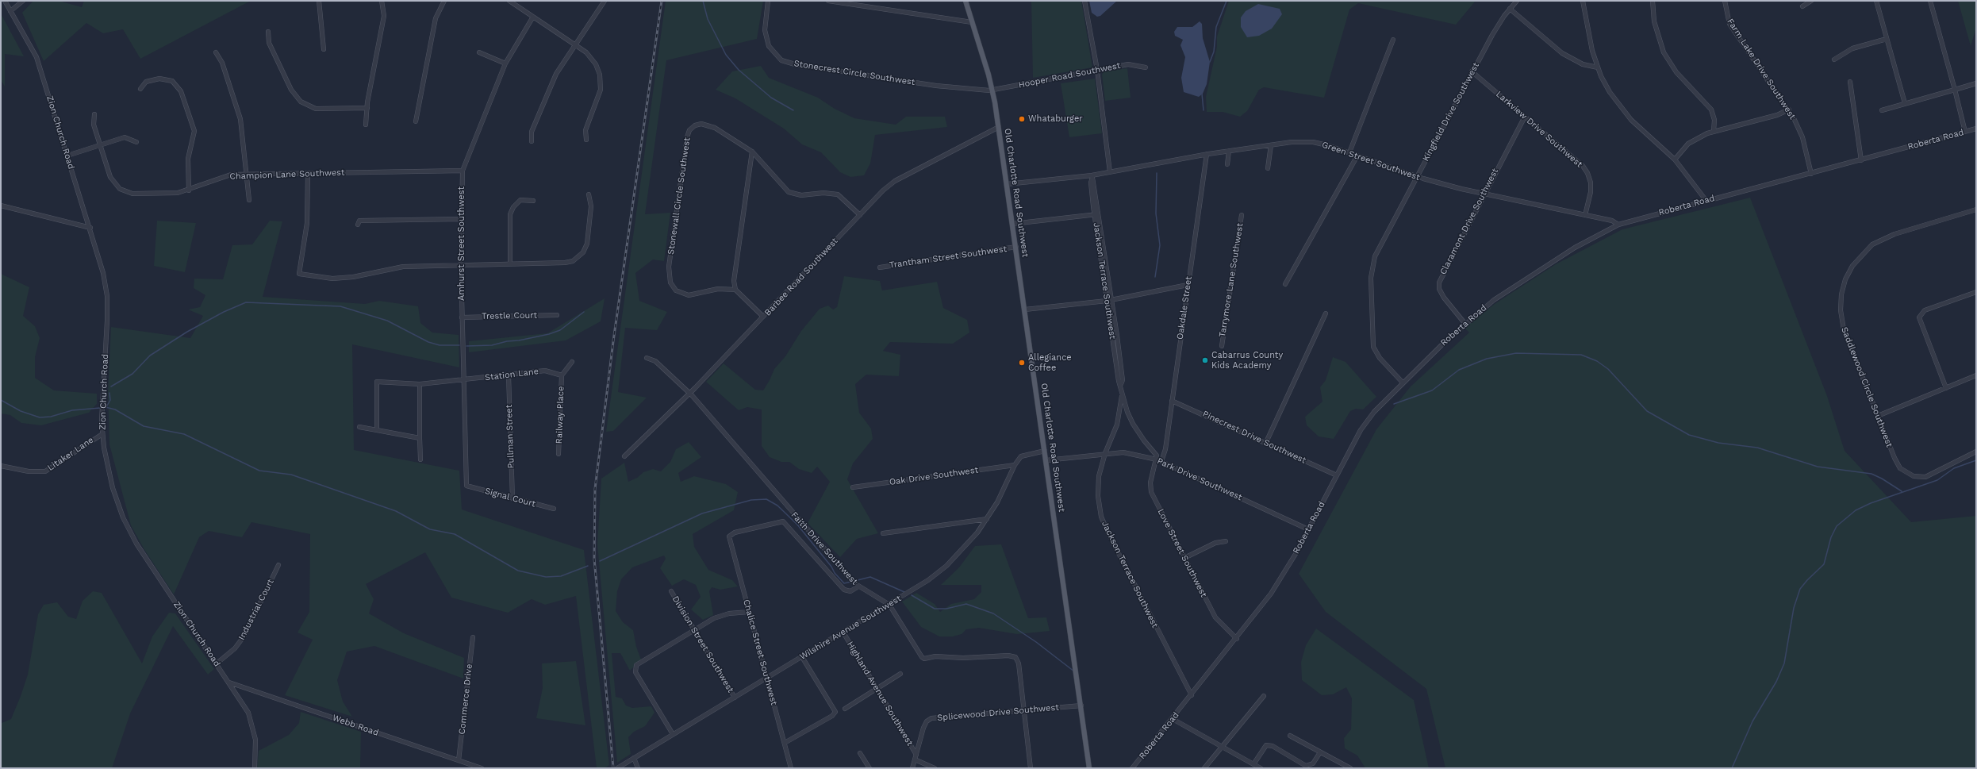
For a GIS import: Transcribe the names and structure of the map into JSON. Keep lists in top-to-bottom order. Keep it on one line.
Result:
{"streets":{"main road":["Old Charlotte Road Southwest"],"street":["Farm Lake Drive Southwest","Stonecrest Circle Southwest","Hooper Road Southwest","Kingfield Drive Southwest","Larkview Drive Southwest","Zion Church Road","Roberta Road","Green Street Southwest","Champion Lane Southwest","Stonewall Circle Southwest","Claramont Drive Southwest","Amhurst Street Southwest","Trantham Street Southwest","Barbee Road Southwest","Tarrymore Lane Southwest","Jackson Terrace Southwest","Oakdale Street","Trestle Court","Station Lane","Saddlewood Circle Southwest","Railway Place","Pullman Street","Pinecrest Drive Southwest","Litaker Lane","Oak Drive Southwest","Park Drive Southwest","Signal Court","Faith Drive Southwest","Love Street Southwest","Industrial Court","Wilshire Avenue Southwest","Division Street Southwest","Chalice Street Southwest","Highland Avenue Southwest","Commerce Drive","Splicewood Drive Southwest","Webb Road"]},"crossings":[["Farm Lake Drive Southwest","Roberta Road"],["Stonecrest Circle Southwest","Hooper Road Southwest"],["Stonecrest Circle Southwest","Old Charlotte Road Southwest"],["Hooper Road Southwest","Old Charlotte Road Southwest"],["Kingfield Drive Southwest","Larkview Drive Southwest"],["Kingfield Drive Southwest","Roberta Road"],["Kingfield Drive Southwest","Green Street Southwest"],["Larkview Drive Southwest","Green Street Southwest"],["Larkview Drive Southwest","Claramont Drive Southwest"],["Zion Church Road","Litaker Lane"],["Zion Church Road","Industrial Court"],["Zion Church Road","Webb Road"],["Roberta Road","Green Street Southwest"],["Roberta Road","Claramont Drive Southwest"],["Roberta Road","Jackson Terrace Southwest"],["Roberta Road","Pinecrest Drive Southwest"],["Roberta Road","Park Drive Southwest"],["Roberta Road","Love Street Southwest"],["Green Street Southwest","Old Charlotte Road Southwest"],["Green Street Southwest","Claramont Drive Southwest"],["Green Street Southwest","Jackson Terrace Southwest"],["Green Street Southwest","Oakdale Street"],["Champion Lane Southwest","Amhurst Street Southwest"],["Old Charlotte Road Southwest","Trantham Street Southwest"],["Old Charlotte Road Southwest","Barbee Road Southwest"],["Old Charlotte Road Southwest","Park Drive Southwest"],["Old Charlotte Road Southwest","Wilshire Avenue Southwest"],["Old Charlotte Road Southwest","Splicewood Drive Southwest"],["Stonewall Circle Southwest","Barbee Road Southwest"],["Amhurst Street Southwest","Trestle Court"],["Amhurst Street Southwest","Station Lane"],["Amhurst Street Southwest","Signal Court"],["Barbee Road Southwest","Faith Drive Southwest"],["Jackson Terrace Southwest","Park Drive Southwest"],["Jackson Terrace Southwest","Love Street Southwest"],["Oakdale Street","Pinecrest Drive Southwest"],["Oakdale Street","Park Drive Southwest"],["Station Lane","Railway Place"],["Station Lane","Pullman Street"],["Pullman Street","Signal Court"],["Oak Drive Southwest","Wilshire Avenue Southwest"],["Park Drive Southwest","Love Street Southwest"],["Faith Drive Southwest","Wilshire Avenue Southwest"],["Faith Drive Southwest","Chalice Street Southwest"],["Faith Drive Southwest","Splicewood Drive Southwest"],["Wilshire Avenue Southwest","Division Street Southwest"],["Wilshire Avenue Southwest","Chalice Street Southwest"],["Wilshire Avenue Southwest","Highland Avenue Southwest"],["Highland Avenue Southwest","Splicewood Drive Southwest"],["Commerce Drive","Webb Road"]],"places":["Whataburger","Cabarrus County Kids Academy","Allegiance Coffee"]}
